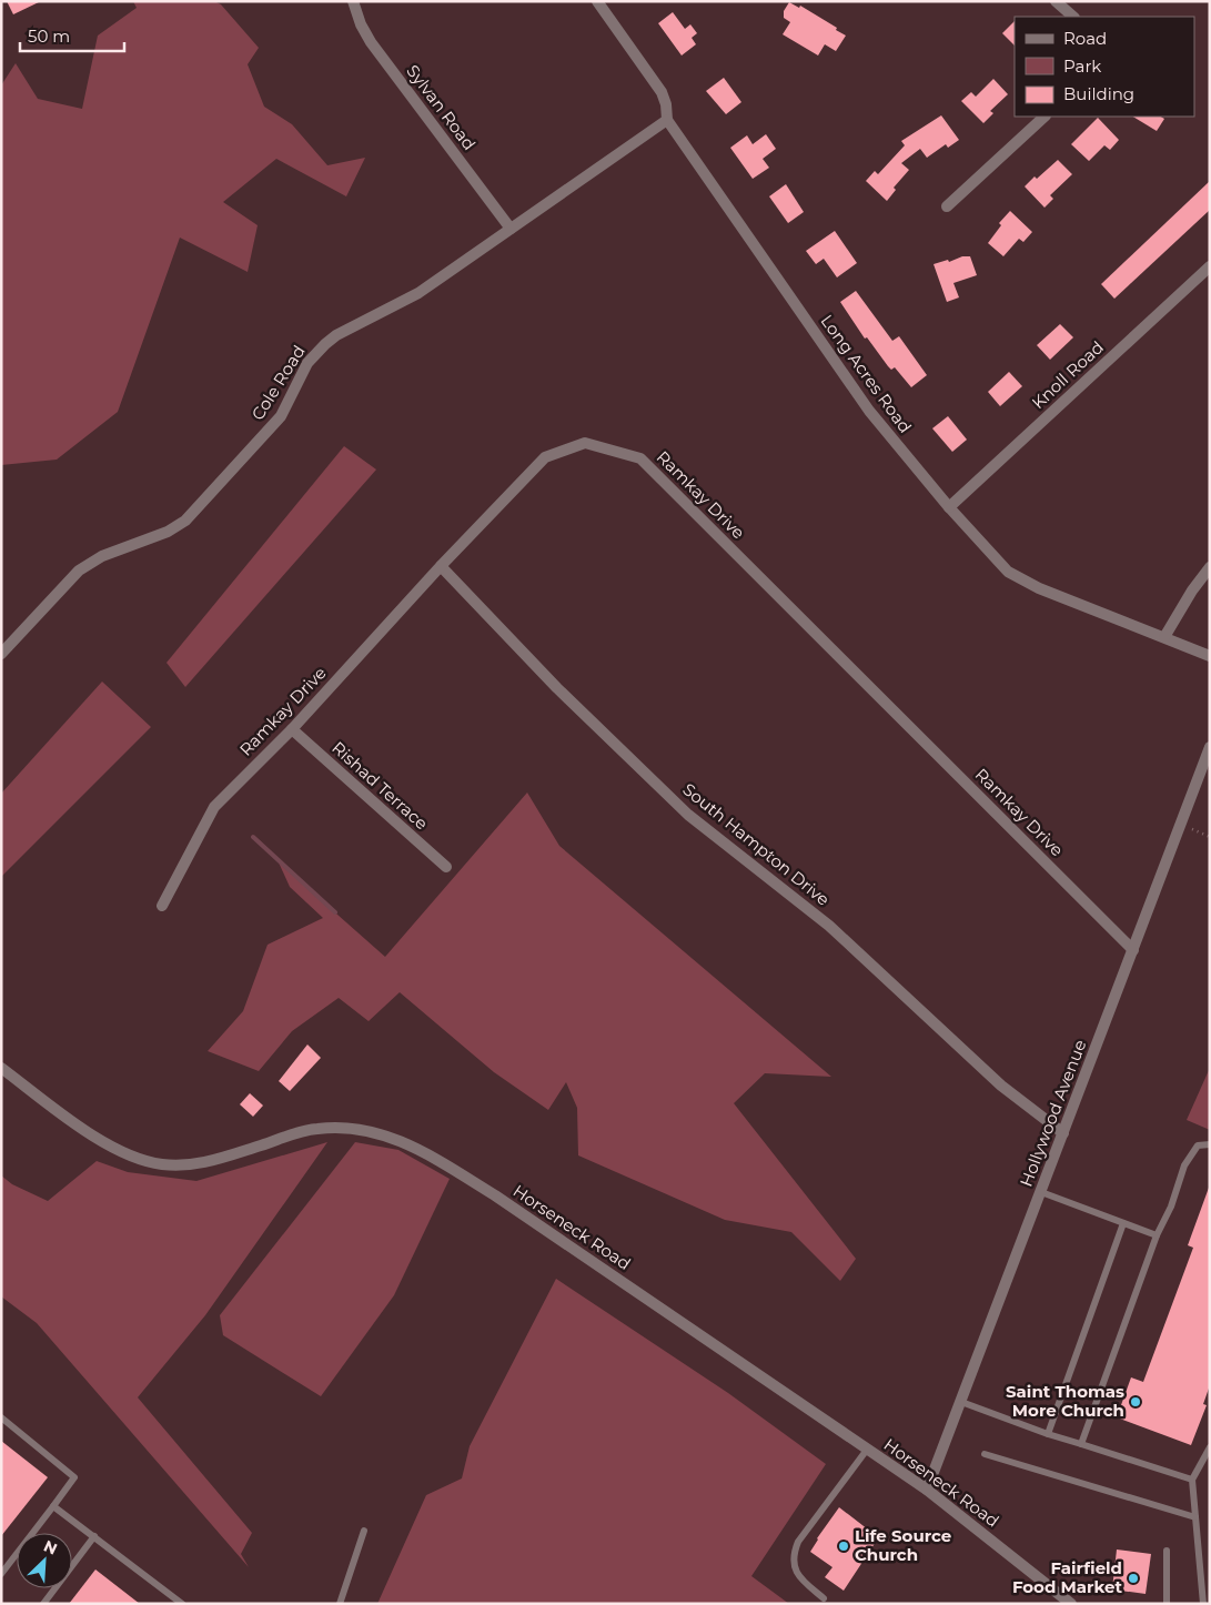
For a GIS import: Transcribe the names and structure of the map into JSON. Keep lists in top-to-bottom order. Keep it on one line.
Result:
{"streets":{"street":["Sylvan Road","Long Acres Road","Knoll Road","Cole Road","Ramkay Drive","Rishad Terrace","South Hampton Drive","Hollywood Avenue","Horseneck Road"]},"crossings":[["Sylvan Road","Cole Road"],["Long Acres Road","Knoll Road"],["Long Acres Road","Cole Road"],["Ramkay Drive","Rishad Terrace"],["Ramkay Drive","South Hampton Drive"],["Ramkay Drive","Hollywood Avenue"],["South Hampton Drive","Hollywood Avenue"],["Hollywood Avenue","Horseneck Road"]],"places":["Saint Thomas More Church","Life Source Church","Fairfield Food Market"],"legend":["Road","Park","Building"],"scale_bar":"50 m","north":"top right"}
